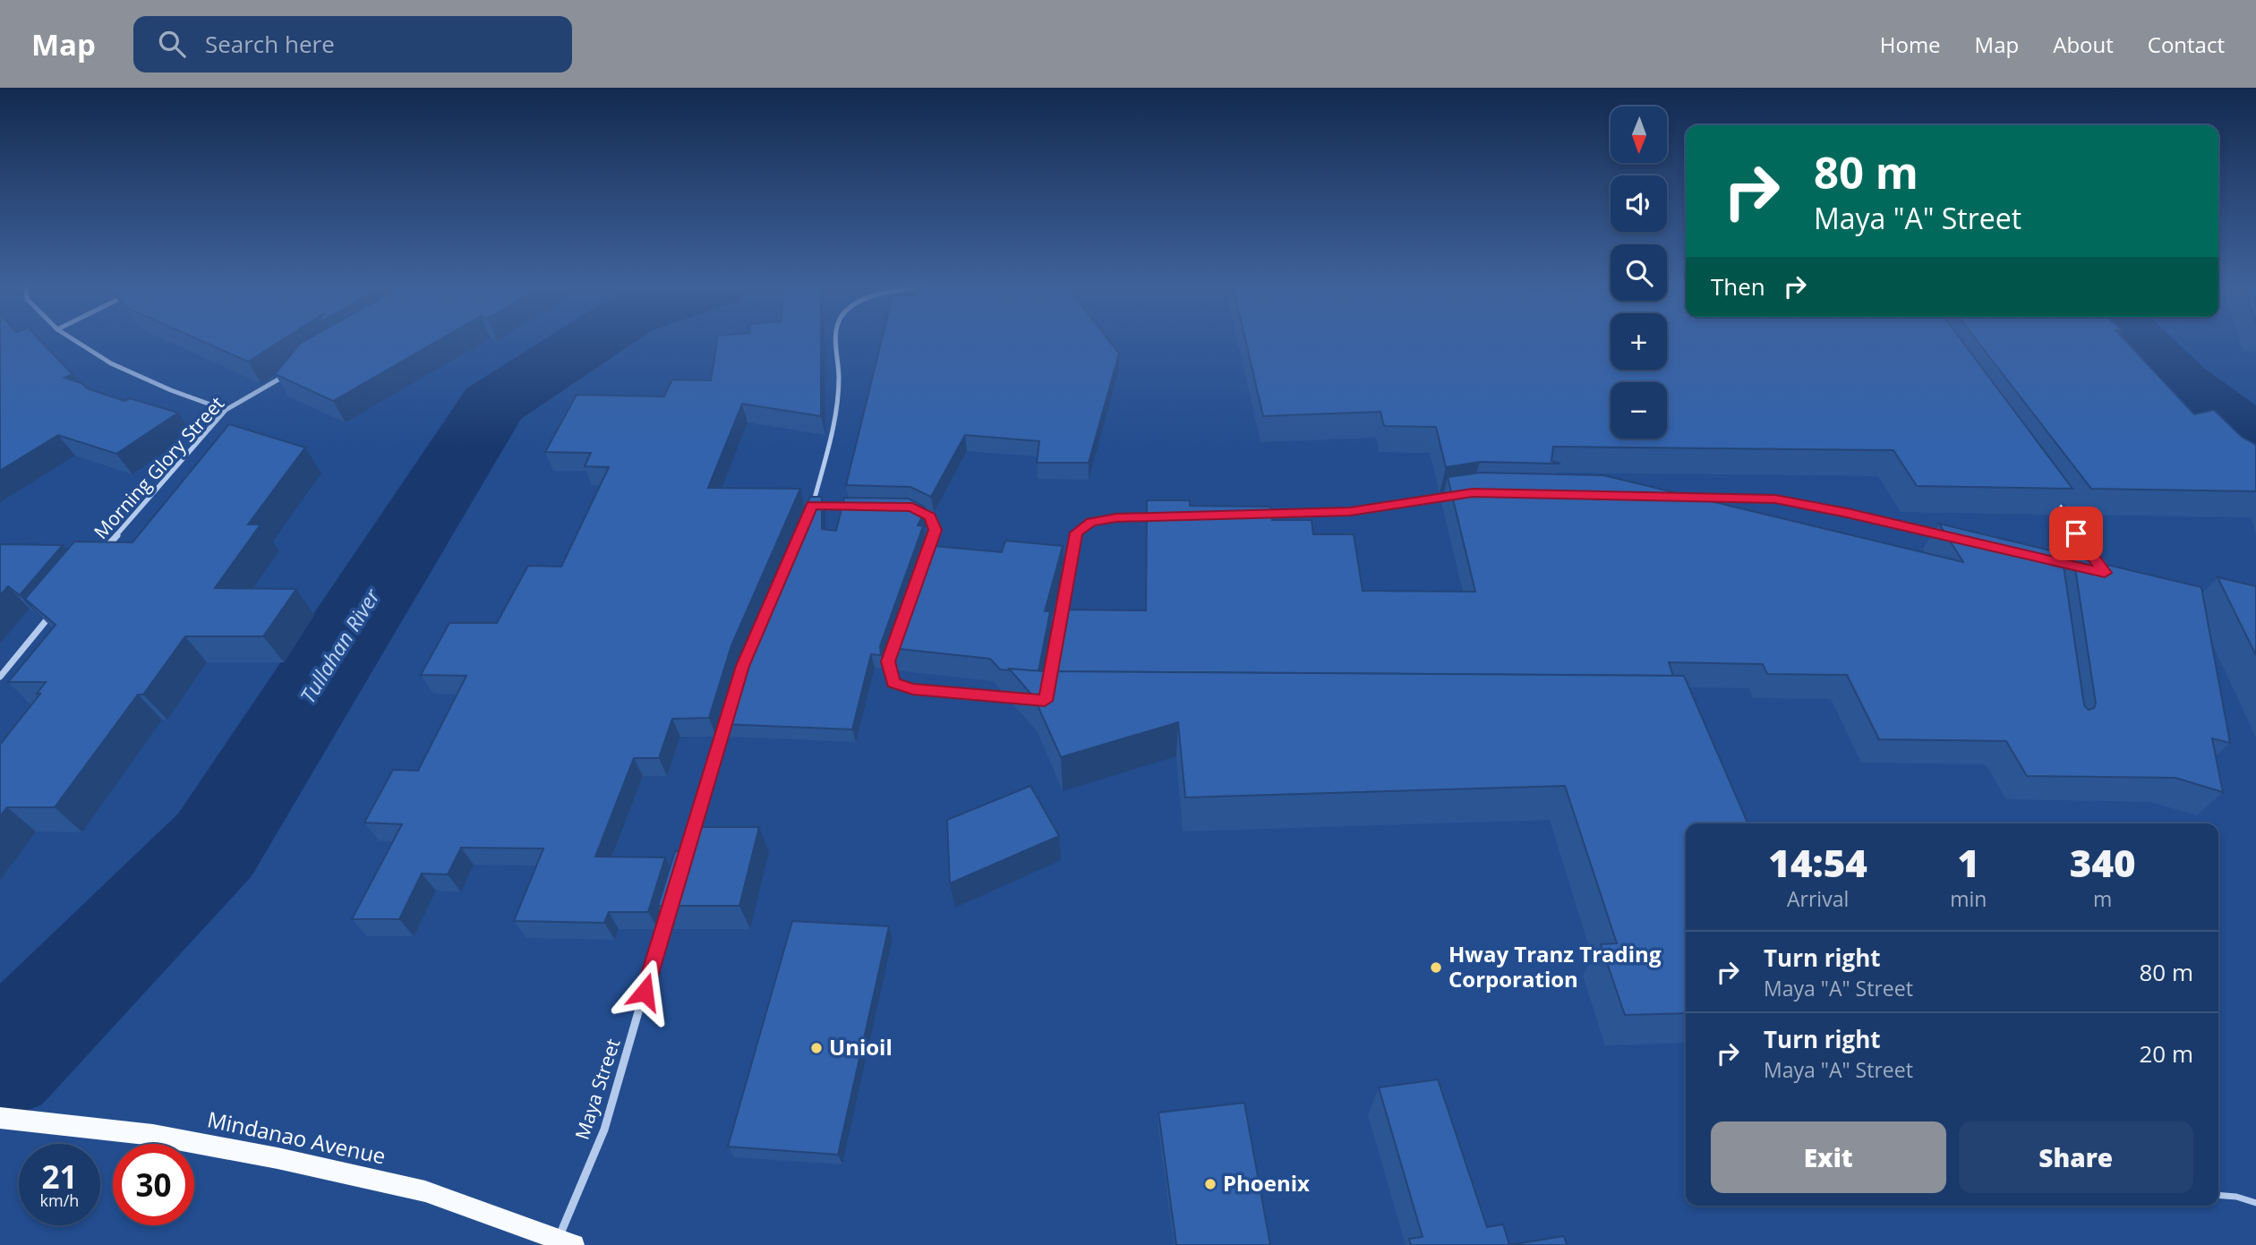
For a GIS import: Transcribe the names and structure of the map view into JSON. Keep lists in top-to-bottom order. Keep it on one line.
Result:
{"streets":{"main road":["Mindanao Avenue"],"street":["Morning Glory Street","Maya Street"]},"crossings":[["Maya Street","Mindanao Avenue"]],"water":["Tullahan River"],"places":["Hway Tranz Trading Corporation","Unioil","Phoenix"],"north":"bottom","page":{"header":"Map","search":"Search here","nav":["Home","Map","About","Contact"],"map_buttons":["+","−"],"turn":["80 m","Maya \"A\" Street"],"then":"Then","eta":["14:54","Arrival","1","min","340","m"],"list":[{"name":"Turn right","note":"Maya \"A\" Street","value":"80 m"},{"name":"Turn right","note":"Maya \"A\" Street","value":"20 m"}],"buttons":["Exit","Share"],"speed":"21 km/h","limit":"30"}}
